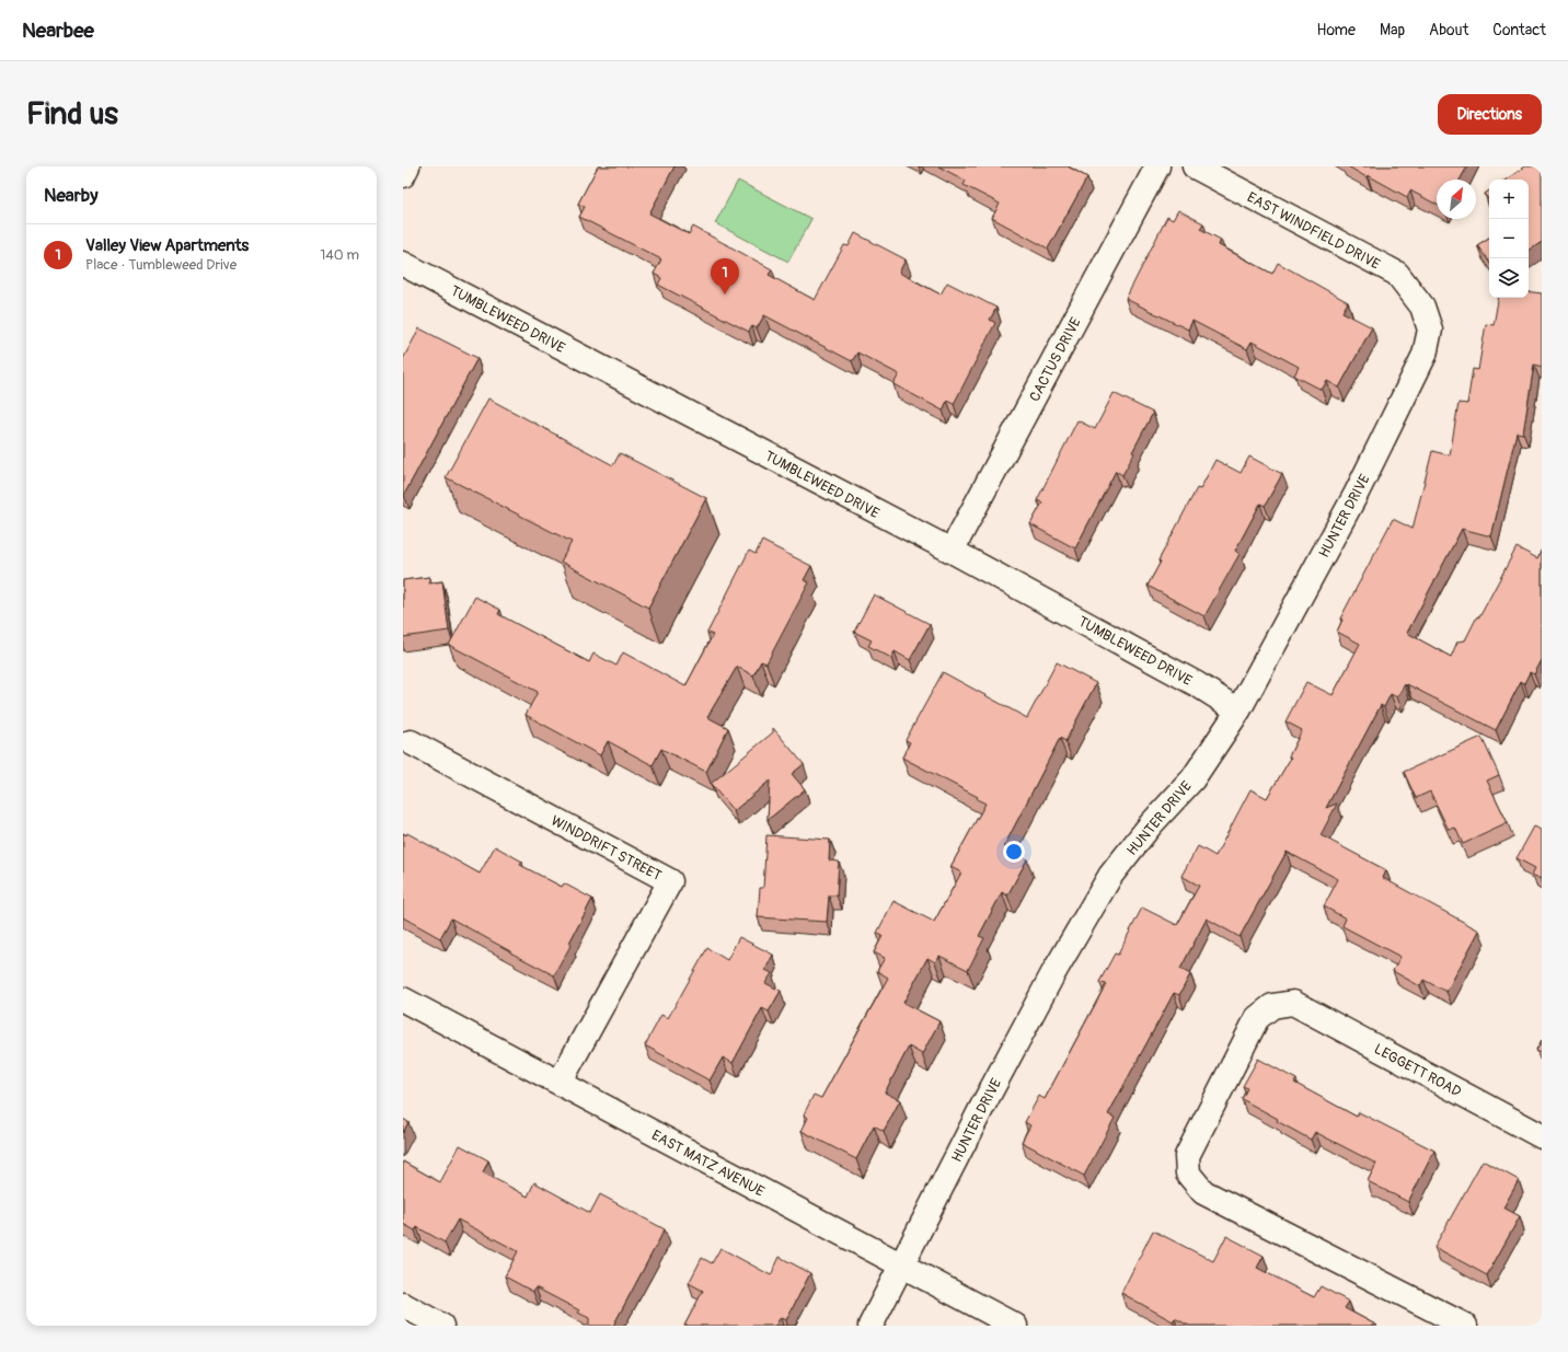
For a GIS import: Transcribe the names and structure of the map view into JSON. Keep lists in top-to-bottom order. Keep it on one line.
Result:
{"streets":{"street":["EAST WINDFIELD DRIVE","TUMBLEWEED DRIVE","CACTUS DRIVE","HUNTER DRIVE","WINDDRIFT STREET","LEGGETT ROAD","EAST MATZ AVENUE"]},"crossings":[["EAST WINDFIELD DRIVE","HUNTER DRIVE"],["TUMBLEWEED DRIVE","CACTUS DRIVE"],["TUMBLEWEED DRIVE","HUNTER DRIVE"],["HUNTER DRIVE","EAST MATZ AVENUE"],["WINDDRIFT STREET","EAST MATZ AVENUE"]],"north":"top right","page":{"header":"Nearbee","nav":["Home","Map","About","Contact"],"buttons":"Directions","title":"Find us","heading":"Nearby","map_buttons":["+","−"],"list":[{"mark":"1","name":"Valley View Apartments","note":"Place · Tumbleweed Drive","value":"140 m"}],"pins":"1"}}
